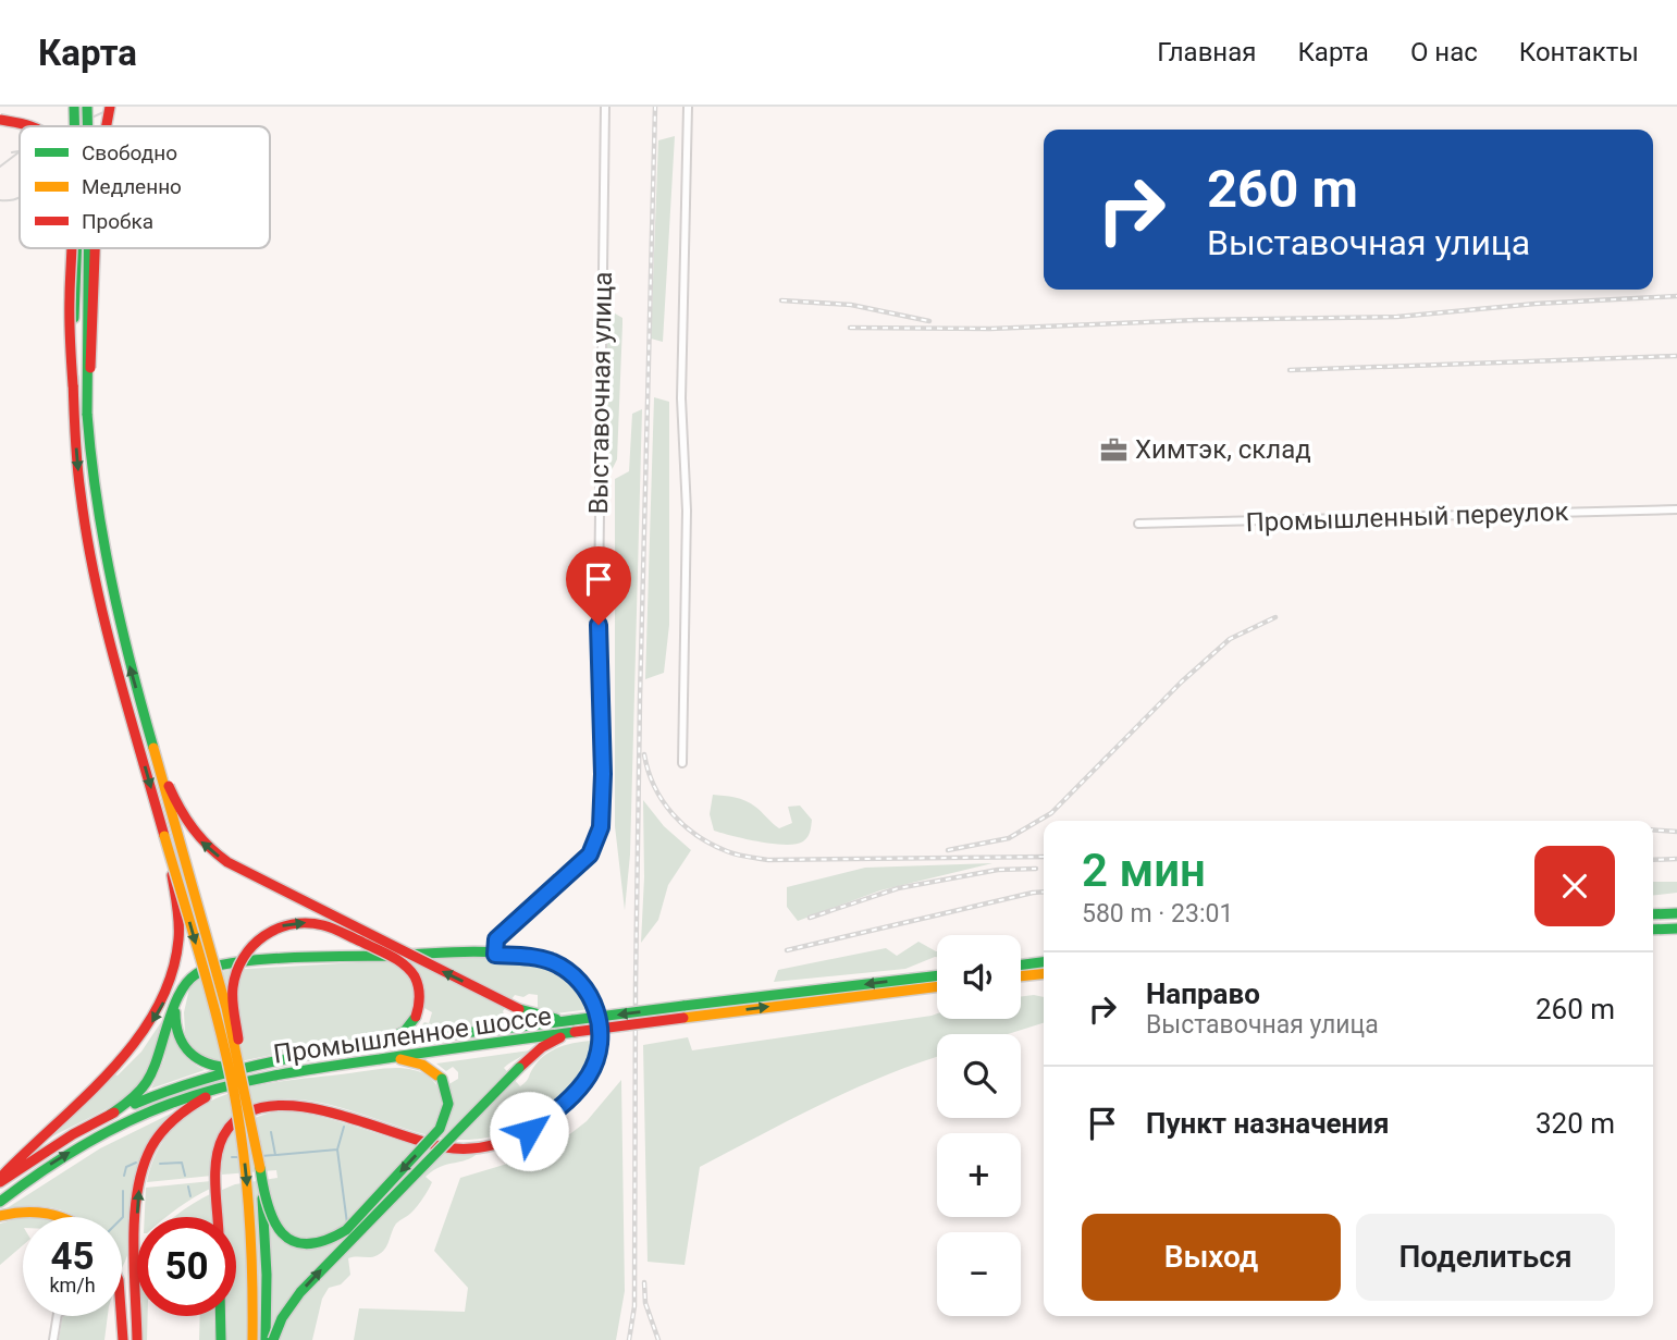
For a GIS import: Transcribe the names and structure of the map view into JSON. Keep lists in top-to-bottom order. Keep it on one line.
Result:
{"streets":{"main road":["Промышленное шоссе"],"street":["Выставочная улица","Промышленный переулок"]},"places":{"office":["Химтэк, склад"]},"legend":["Свободно","Медленно","Пробка"],"page":{"header":"Карта","nav":["Главная","Карта","О нас","Контакты"],"turn":["260 m","Выставочная улица"],"heading":["2 мин","580 m · 23:01"],"map_buttons":["+","−"],"list":[{"name":"Направо","note":"Выставочная улица","value":"260 m"},{"name":"Пункт назначения","value":"320 m"}],"buttons":["Выход","Поделиться"],"speed":"45 km/h","limit":"50"}}
